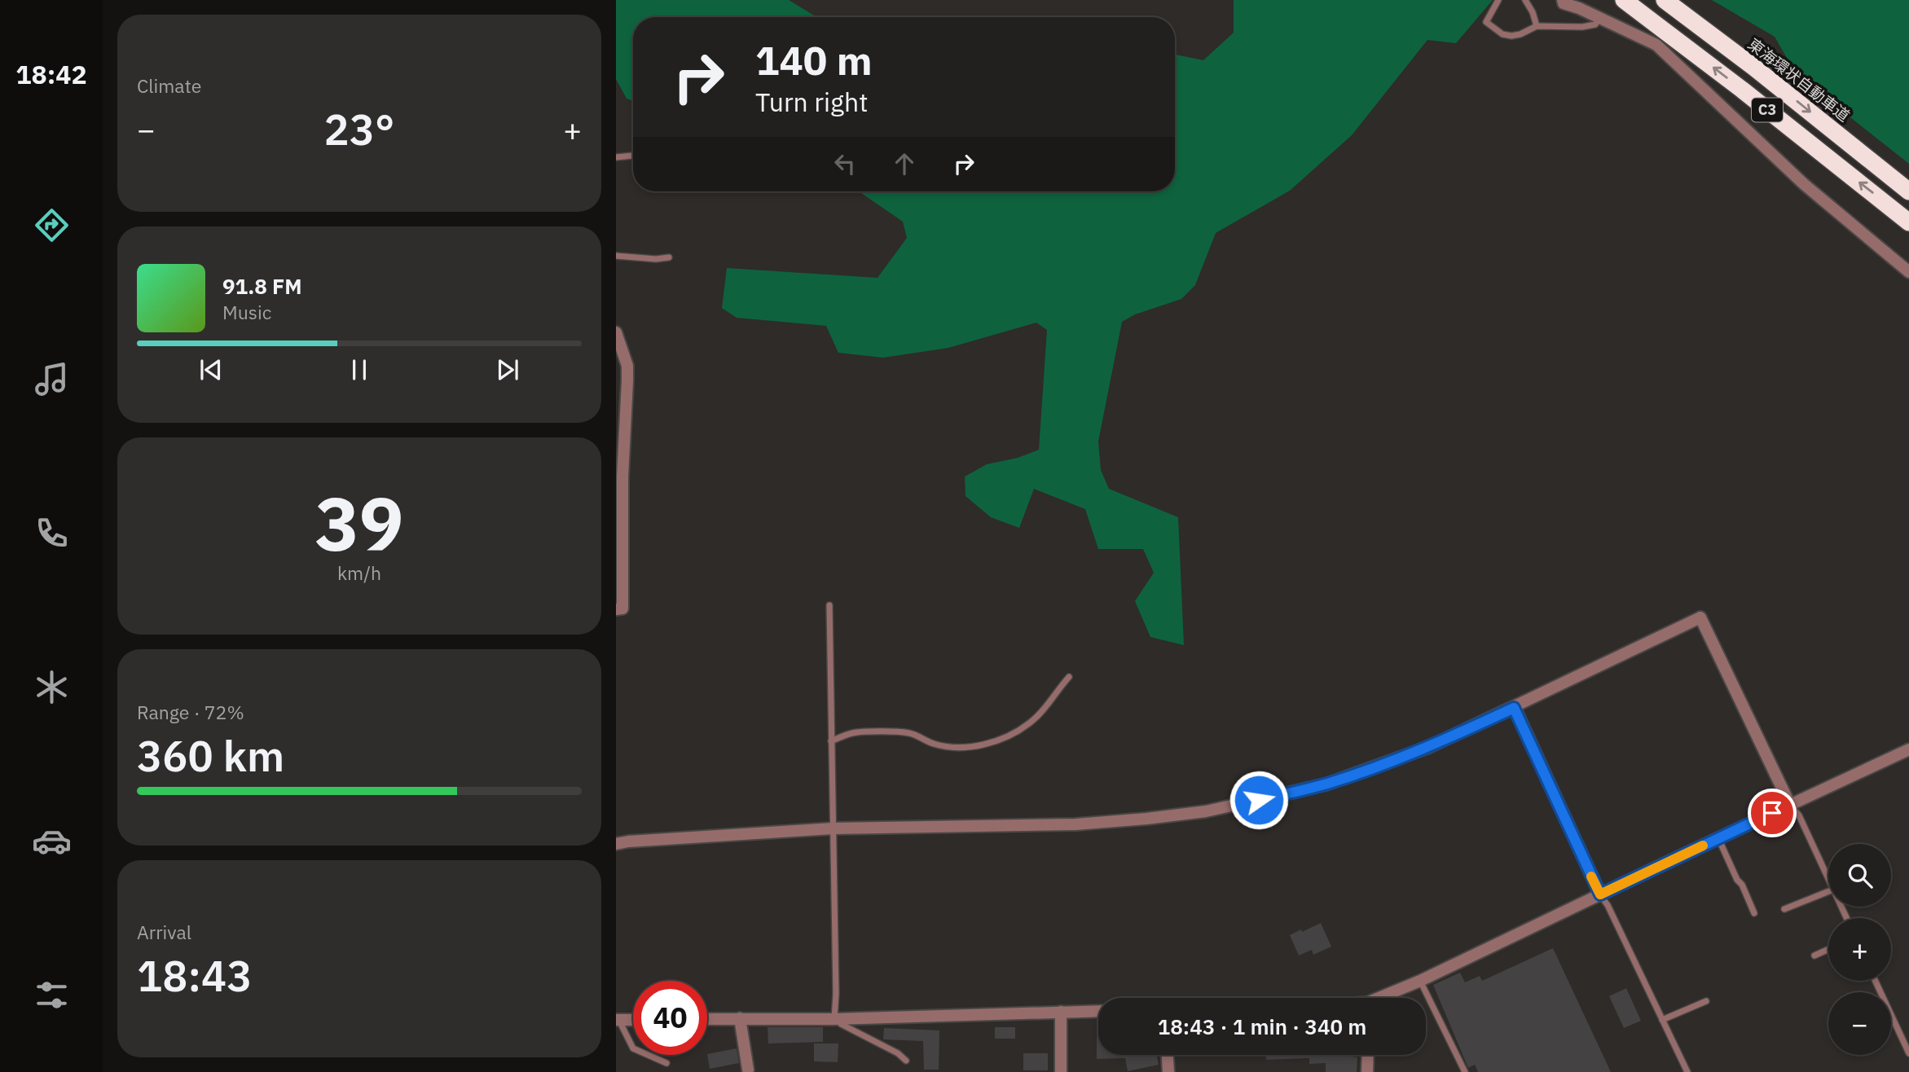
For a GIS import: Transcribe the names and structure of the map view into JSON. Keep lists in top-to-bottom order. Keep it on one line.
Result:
{"streets":{"highway":["東海環状自動車道","C3"]},"page":{"tabs":"18:42","tile":["Climate",["39","km/h"],["Range · 72%","360 km"],["Arrival","18:43"]],"turn":["140 m","Turn right"],"heat":["−","23°","+"],"song":["91.8 FM","Music"],"map_buttons":["+","−"],"limit":"40","trip":"18:43 · 1 min · 340 m"}}
